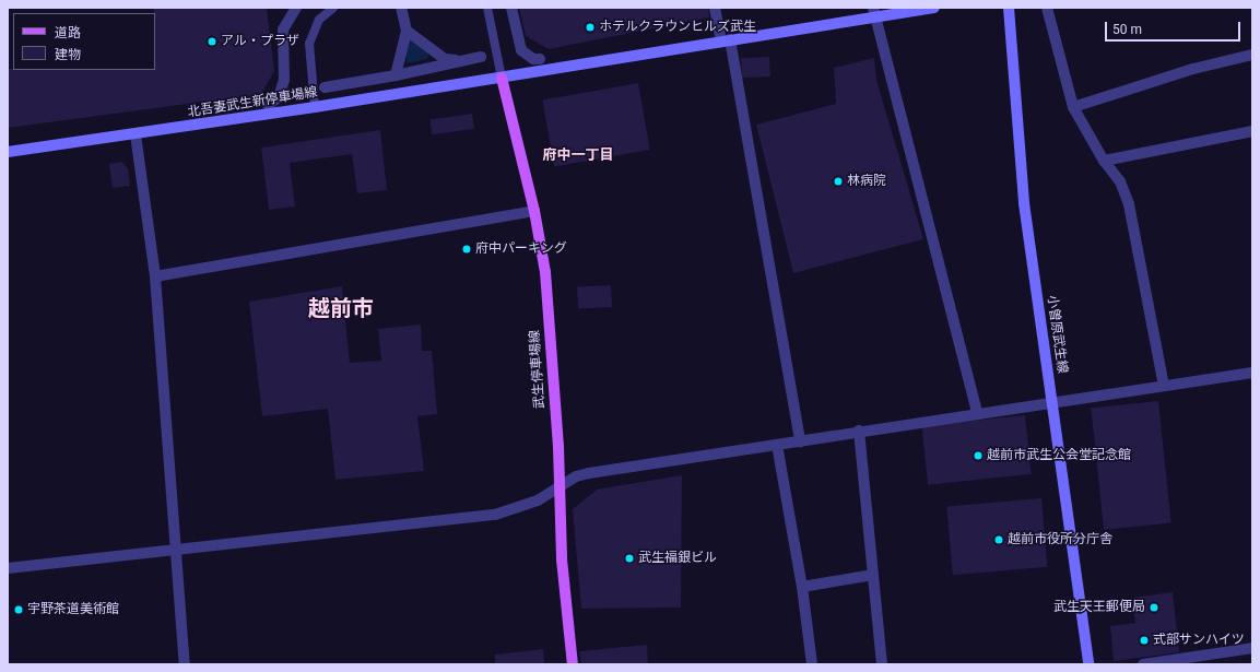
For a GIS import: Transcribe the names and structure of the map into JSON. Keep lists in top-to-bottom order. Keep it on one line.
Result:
{"streets":{"main road":["北吾妻武生新停車場線","小曽原武生線","武生停車場線"]},"crossings":[["北吾妻武生新停車場線","武生停車場線"]],"districts":["府中一丁目","越前市"],"places":["ホテルクラウンヒルズ武生","アル・プラザ","林病院","府中パーキング","越前市武生公会堂記念館","越前市役所分庁舎","武生福銀ビル","武生天王郵便局","宇野茶道美術館","式部サンハイツ"],"legend":["道路","建物"],"scale_bar":"50 m"}
